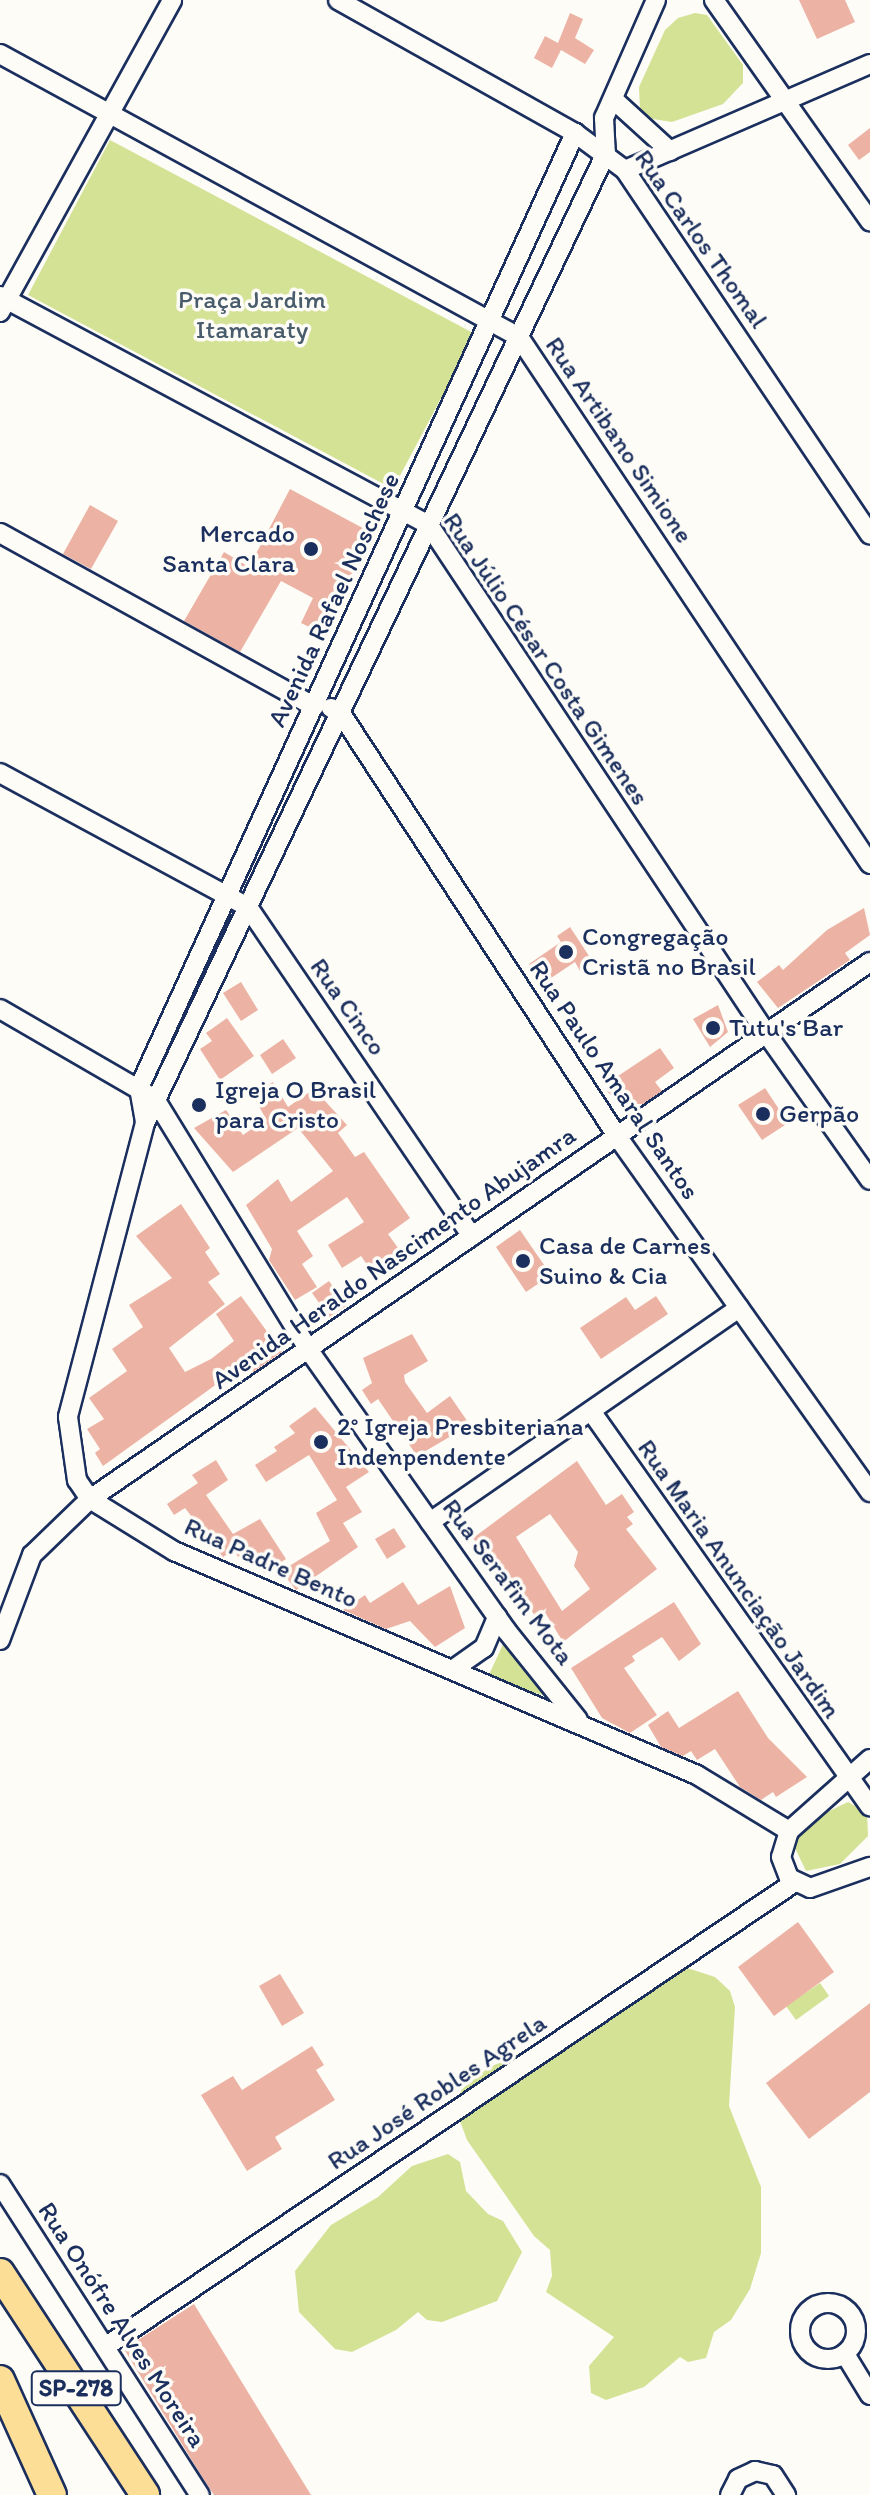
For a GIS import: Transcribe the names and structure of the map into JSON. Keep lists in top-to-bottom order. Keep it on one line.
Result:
{"streets":{"main road":["SP-278"],"street":["Rua Carlos Thomal","Rua Artibano Simione","Avenida Rafael Noschese","Rua Júlio César Costa Gimenes","Rua Cinco","Rua Paulo Amaral Santos","Avenida Heraldo Nascimento Abujamra","Rua Padre Bento","Rua Maria Anunciação Jardim","Rua Serafim Mota","Rua José Robles Agrela","Rua Onófre Alves Moreira"]},"crossings":[["Rua Carlos Thomal","Avenida Rafael Noschese"],["Rua Artibano Simione","Avenida Rafael Noschese"],["Avenida Rafael Noschese","Rua Júlio César Costa Gimenes"],["Avenida Rafael Noschese","Rua Cinco"],["Avenida Rafael Noschese","Rua Paulo Amaral Santos"],["Avenida Rafael Noschese","Rua Serafim Mota"],["Rua Júlio César Costa Gimenes","Avenida Heraldo Nascimento Abujamra"],["Rua Cinco","Avenida Heraldo Nascimento Abujamra"],["Rua Paulo Amaral Santos","Avenida Heraldo Nascimento Abujamra"],["Avenida Heraldo Nascimento Abujamra","Rua Padre Bento"],["Avenida Heraldo Nascimento Abujamra","Rua Serafim Mota"],["Rua Padre Bento","Rua Serafim Mota"],["Rua José Robles Agrela","Rua Onófre Alves Moreira"]],"parks":["Praça Jardim Itamaraty"],"places":["Mercado Santa Clara","Congregação Cristã no Brasil","Tutu's Bar","Igreja O Brasil para Cristo","Gerpão","Casa de Carnes Suino & Cia","2° Igreja Presbiteriana Indenpendente"]}
